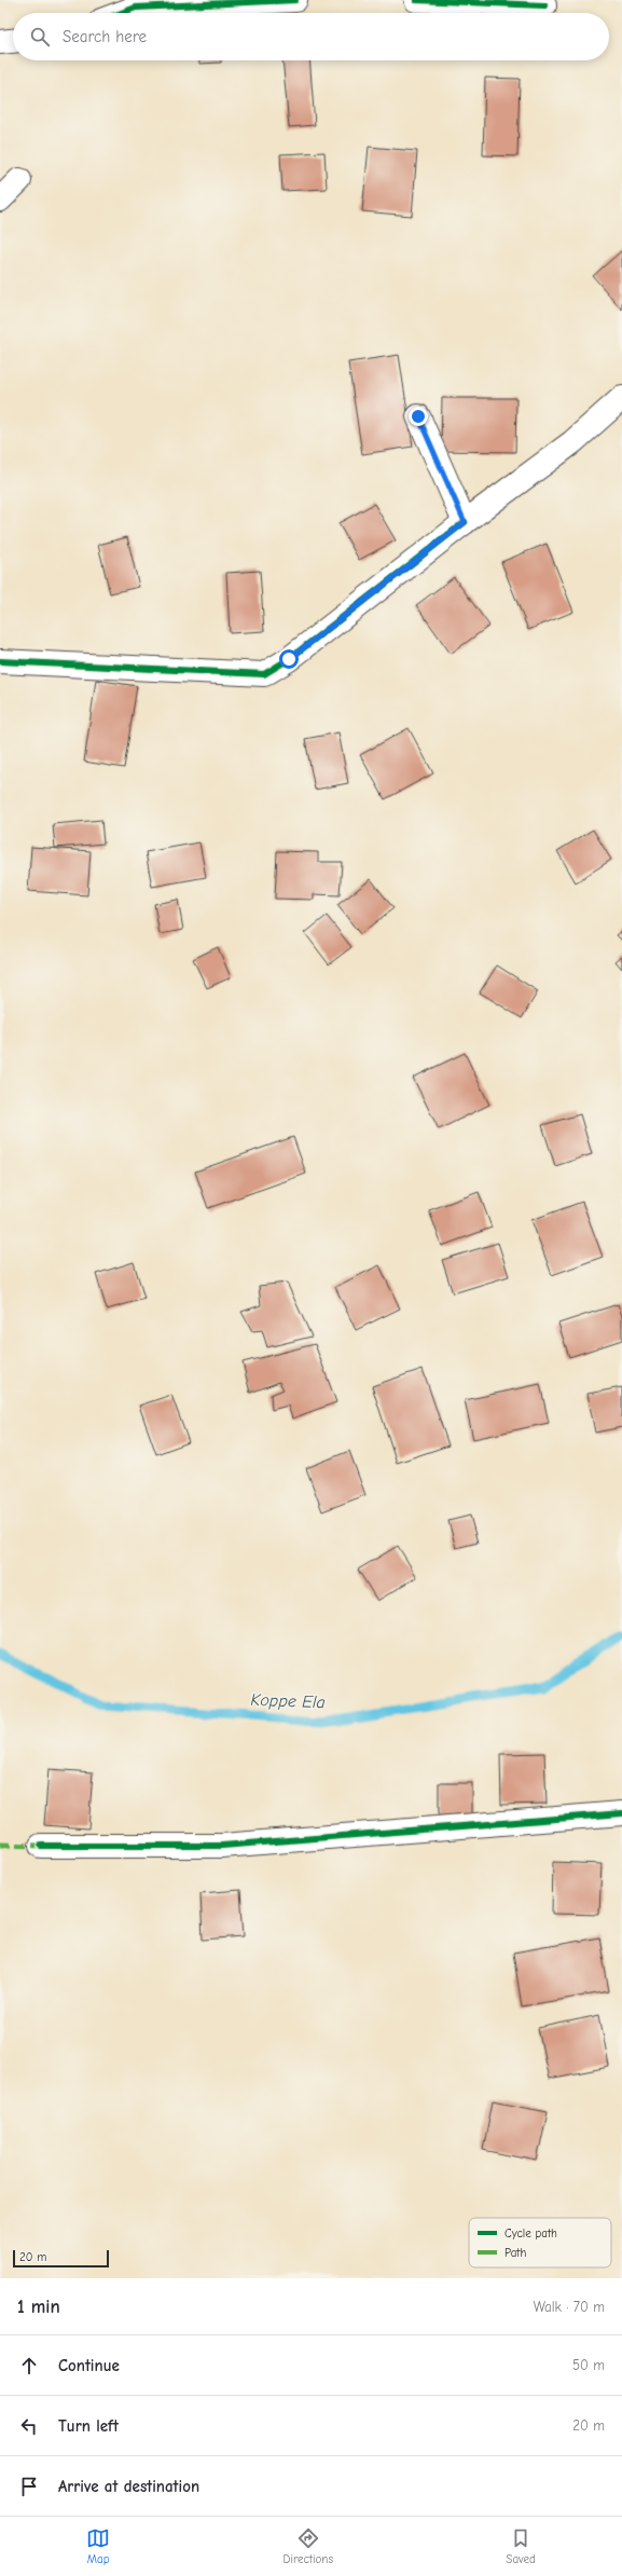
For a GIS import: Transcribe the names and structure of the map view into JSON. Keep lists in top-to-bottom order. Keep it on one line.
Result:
{"water":["Koppe Ela"],"legend":["Cycle path","Path"],"scale_bar":"20 m","page":{"search":"Search here","scale":"20 m","heading":["1 min","Walk · 70 m"],"list":[["Continue","50 m"],["Turn left","20 m"],"Arrive at destination"],"nav":["Map","Directions","Saved"]}}
